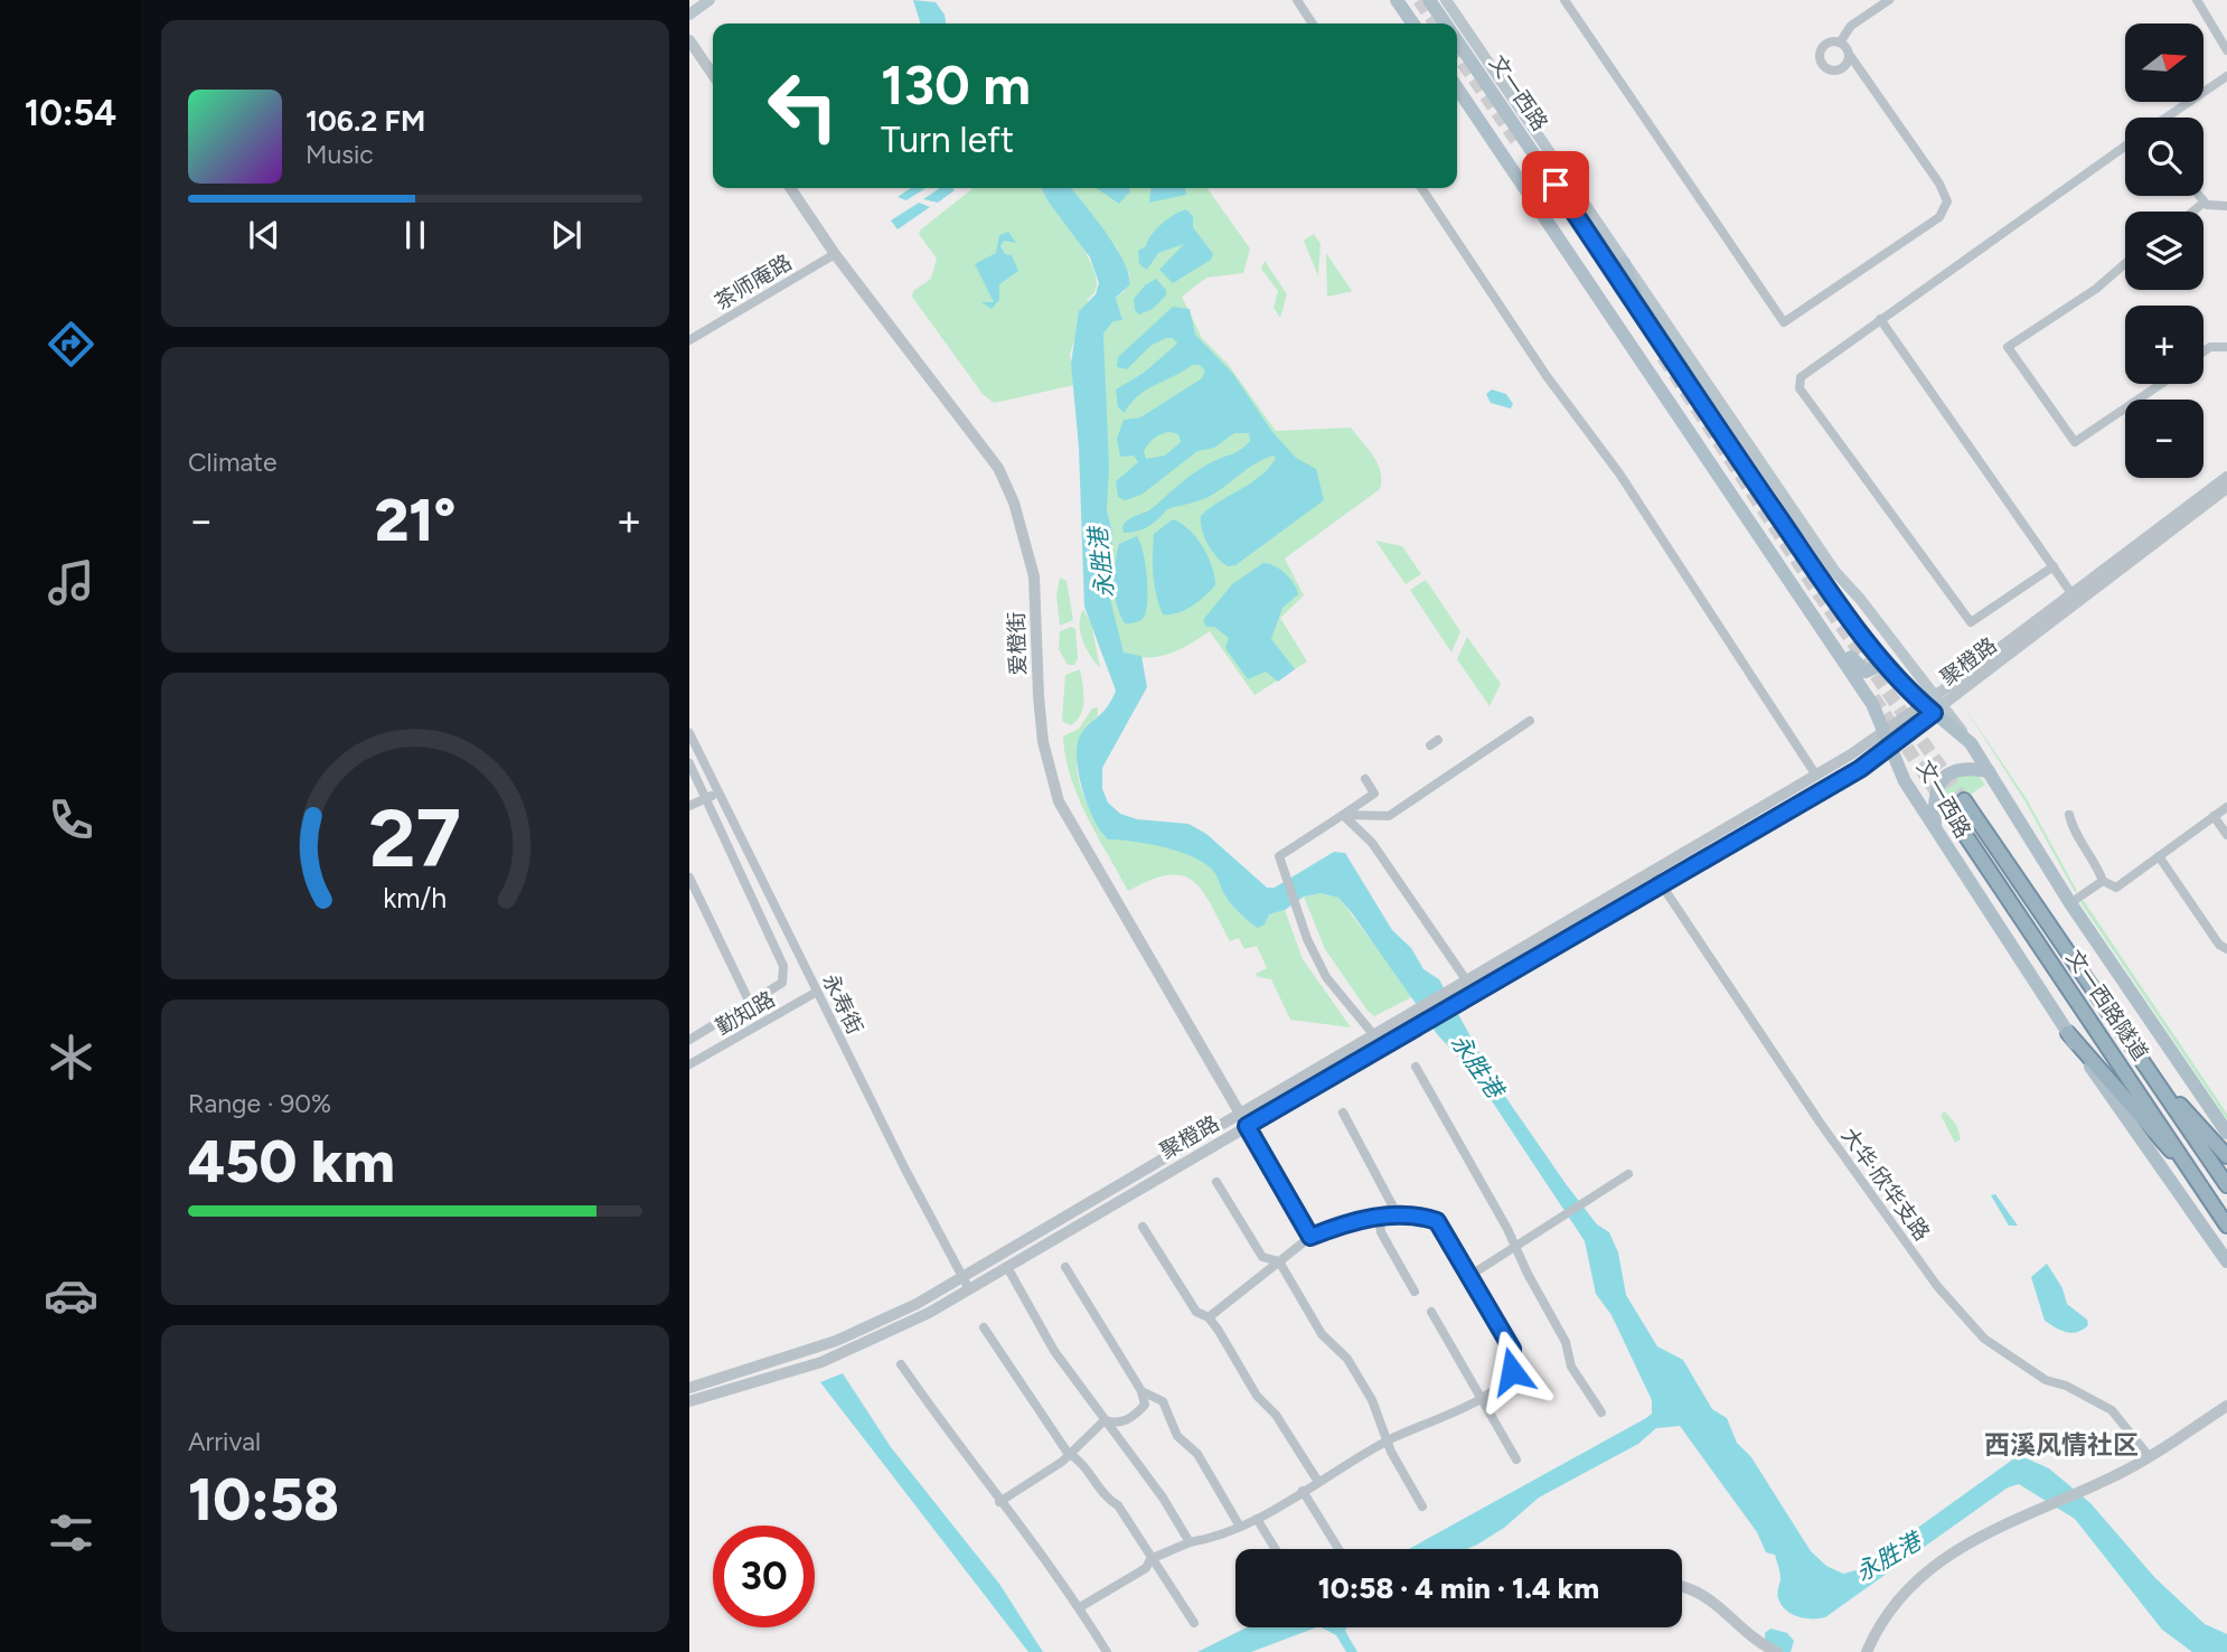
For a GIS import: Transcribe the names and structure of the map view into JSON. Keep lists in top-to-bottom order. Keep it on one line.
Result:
{"streets":{"highway":["文一西路隧道"],"main road":["文一西路"],"street":["茶师庵路","爱橙街","聚橙路","永寿街","勤知路","大华·欣华支路"]},"crossings":[["文一西路","聚橙路"],["茶师庵路","爱橙街"],["爱橙街","聚橙路"],["聚橙路","永寿街"],["聚橙路","大华·欣华支路"],["永寿街","勤知路"]],"districts":["西溪风情社区"],"water":["永胜港"],"north":"right","page":{"tabs":"10:54","map_buttons":["+","−"],"turn":["130 m","Turn left"],"song":["106.2 FM","Music"],"tile":["Climate",["Range · 90%","450 km"],["Arrival","10:58"]],"heat":["−","21°","+"],"limit":"30","trip":"10:58 · 4 min · 1.4 km","gauge":["27","km/h"]}}
